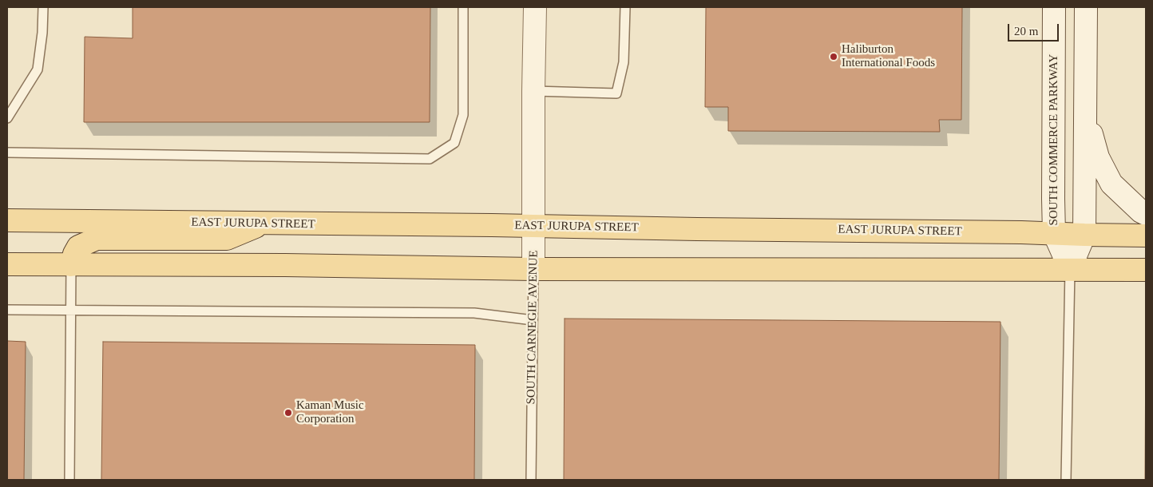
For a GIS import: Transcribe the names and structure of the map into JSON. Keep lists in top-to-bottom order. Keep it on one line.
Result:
{"streets":{"main road":["SOUTH COMMERCE PARKWAY","EAST JURUPA STREET","SOUTH CARNEGIE AVENUE"]},"crossings":[["SOUTH COMMERCE PARKWAY","EAST JURUPA STREET"],["EAST JURUPA STREET","SOUTH CARNEGIE AVENUE"]],"places":["Haliburton International Foods","Kaman Music Corporation"],"scale_bar":"20 m"}
